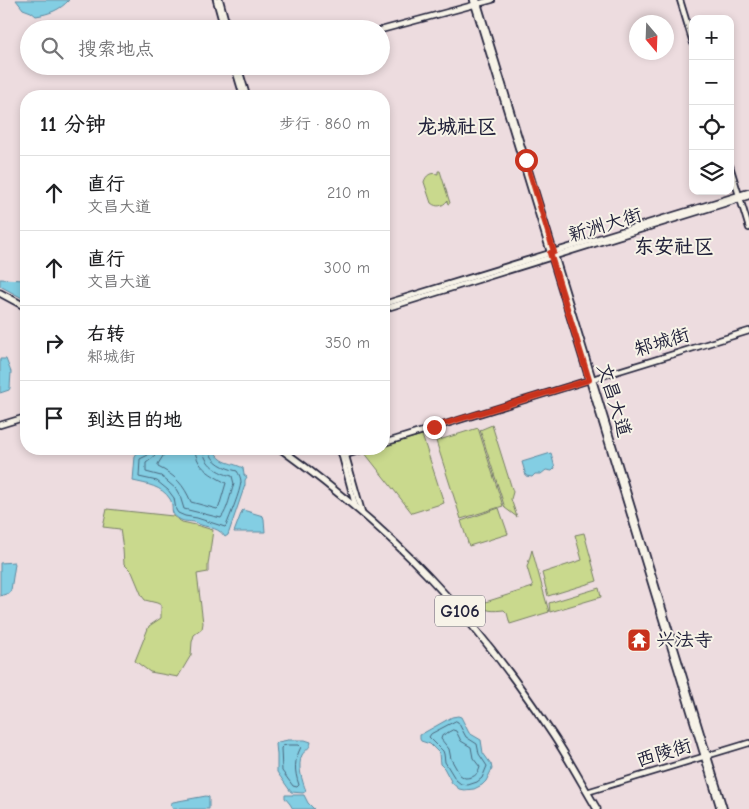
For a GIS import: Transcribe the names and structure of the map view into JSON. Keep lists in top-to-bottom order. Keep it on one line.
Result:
{"streets":{"highway":["G106"],"main road":["新洲大街","邾城街","文昌大道","西陵街"]},"crossings":[["新洲大街","文昌大道"],["邾城街","文昌大道"],["文昌大道","西陵街"],["G106","西陵街"]],"districts":["龙城社区","东安社区"],"places":{"temple":["兴法寺"]},"north":"bottom","page":{"map_buttons":["+","−"],"search":"搜索地点","heading":["11 分钟","步行 · 860 m"],"list":[["直行","文昌大道","210 m"],["直行","文昌大道","300 m"],["右转","邾城街","350 m"],"到达目的地"]}}
